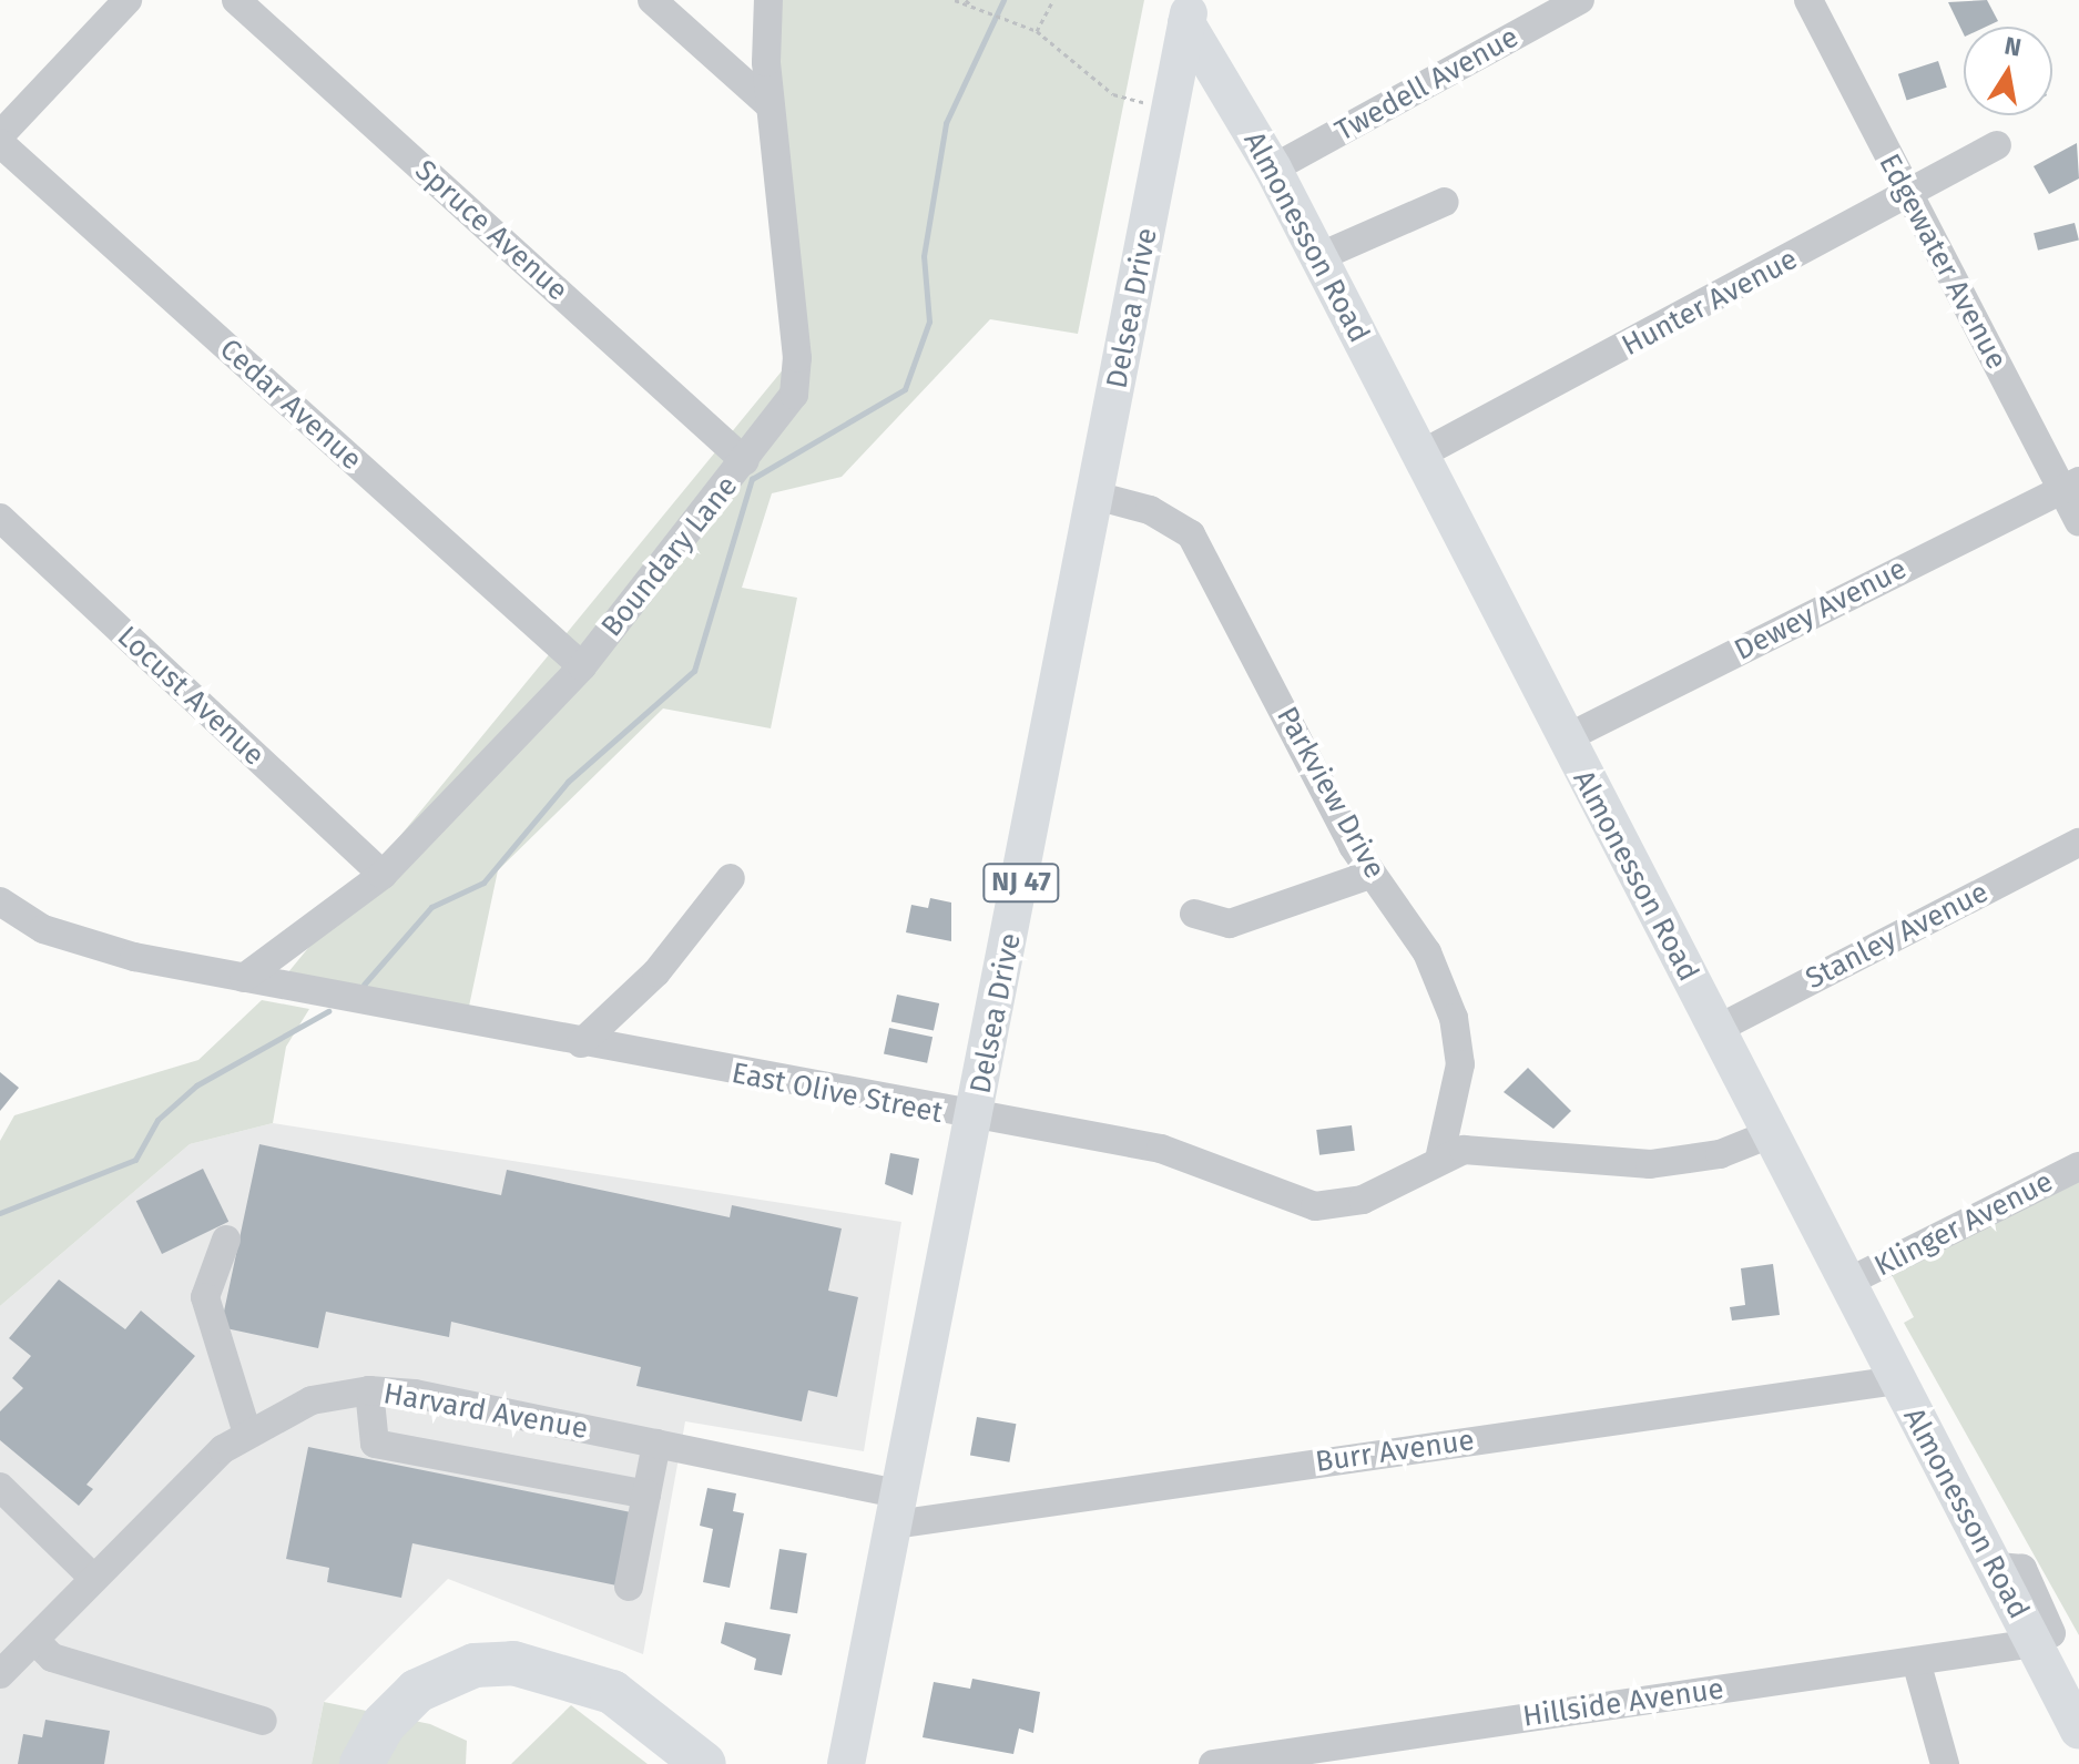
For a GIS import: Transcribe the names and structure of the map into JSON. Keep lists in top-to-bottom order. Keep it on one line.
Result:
{"streets":{"main road":["Almonesson Road","Delsea Drive","NJ 47"],"street":["Twedell Avenue","Spruce Avenue","Edgewater Avenue","Hunter Avenue","Cedar Avenue","Boundary Lane","Dewey Avenue","Locust Avenue","Parkview Drive","Stanley Avenue","East Olive Street","Klinger Avenue","Harvard Avenue","Burr Avenue","Hillside Avenue"]},"crossings":[["Twedell Avenue","Almonesson Road"],["Spruce Avenue","Boundary Lane"],["Almonesson Road","Hunter Avenue"],["Almonesson Road","Delsea Drive"],["Almonesson Road","Dewey Avenue"],["Almonesson Road","Stanley Avenue"],["Almonesson Road","East Olive Street"],["Almonesson Road","Klinger Avenue"],["Almonesson Road","Burr Avenue"],["Almonesson Road","Hillside Avenue"],["Edgewater Avenue","Hunter Avenue"],["Edgewater Avenue","Dewey Avenue"],["Delsea Drive","Parkview Drive"],["Delsea Drive","East Olive Street"],["Delsea Drive","Harvard Avenue"],["Delsea Drive","Burr Avenue"],["Cedar Avenue","Boundary Lane"],["Boundary Lane","Locust Avenue"],["Boundary Lane","East Olive Street"],["Parkview Drive","East Olive Street"],["Harvard Avenue","Burr Avenue"]],"north":"top"}
